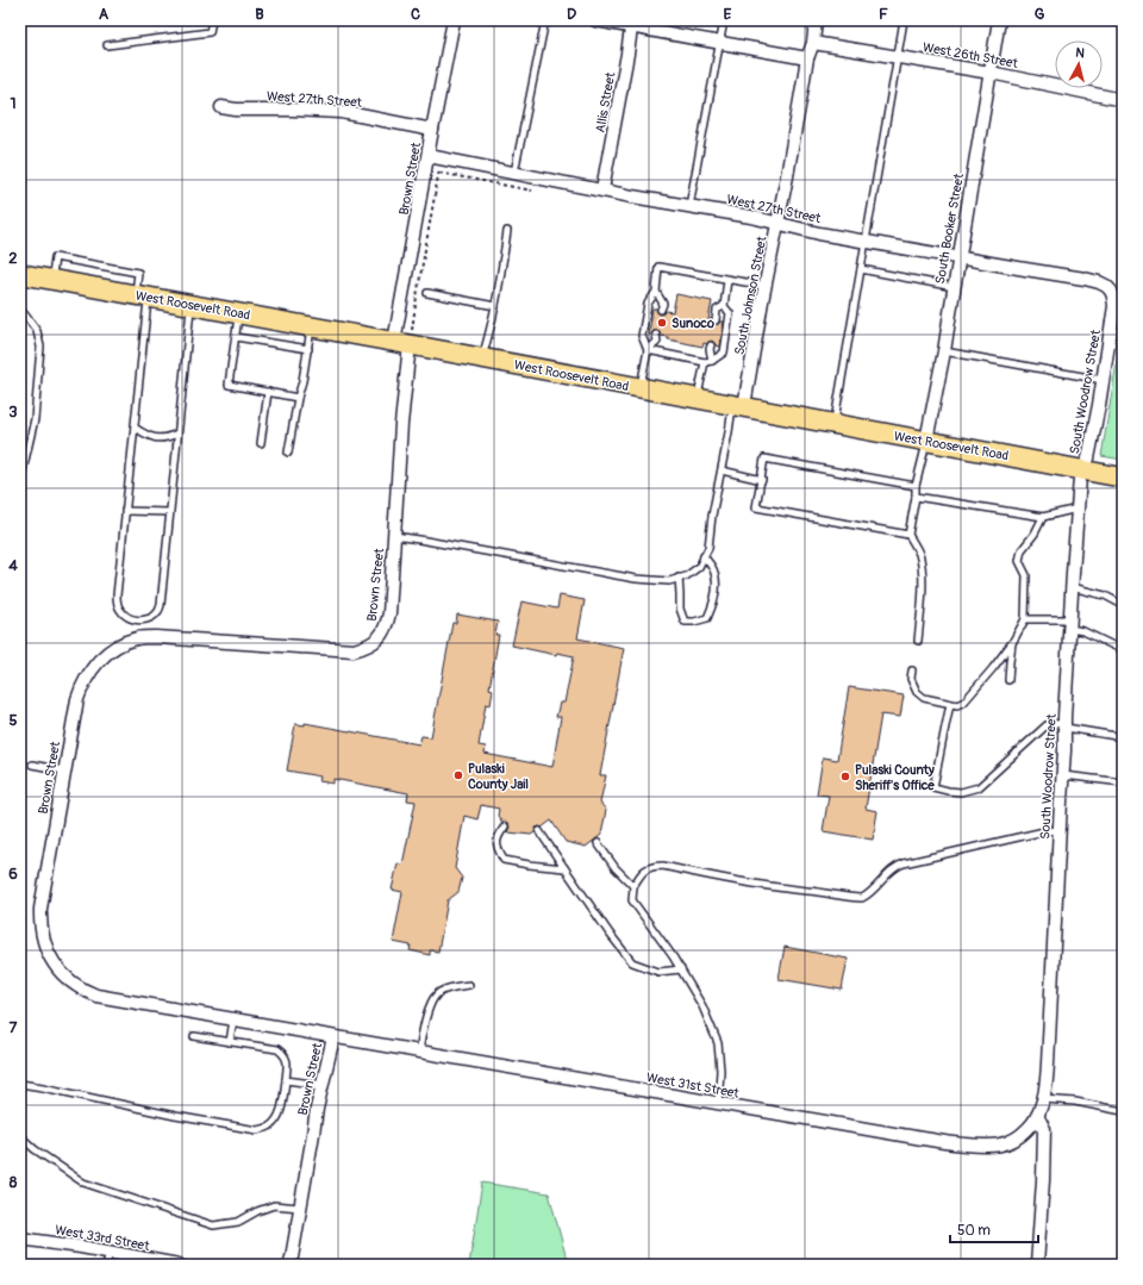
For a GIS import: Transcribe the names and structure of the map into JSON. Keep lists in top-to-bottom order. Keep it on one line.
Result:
{"streets":{"main road":["West Roosevelt Road"],"street":["West 26th Street","West 27th Street","Allis Street","Brown Street","South Booker Street","South Johnson Street","South Woodrow Street","West 31st Street","West 33rd Street"]},"crossings":[["West 26th Street","South Booker Street"],["West 26th Street","South Johnson Street"],["West 27th Street","Allis Street"],["West 27th Street","Brown Street"],["West 27th Street","South Booker Street"],["West 27th Street","South Johnson Street"],["West 27th Street","South Woodrow Street"],["Brown Street","West Roosevelt Road"],["Brown Street","West 31st Street"],["South Booker Street","West Roosevelt Road"],["South Johnson Street","West Roosevelt Road"],["West Roosevelt Road","South Woodrow Street"],["South Woodrow Street","West 31st Street"]],"places":["Sunoco","Pulaski County Jail","Pulaski County Sheriff's Office"],"scale_bar":"50 m","north":"top","grid":{"columns":["A","B","C","D","E","F","G"],"rows":["1","2","3","4","5","6","7","8"]}}
